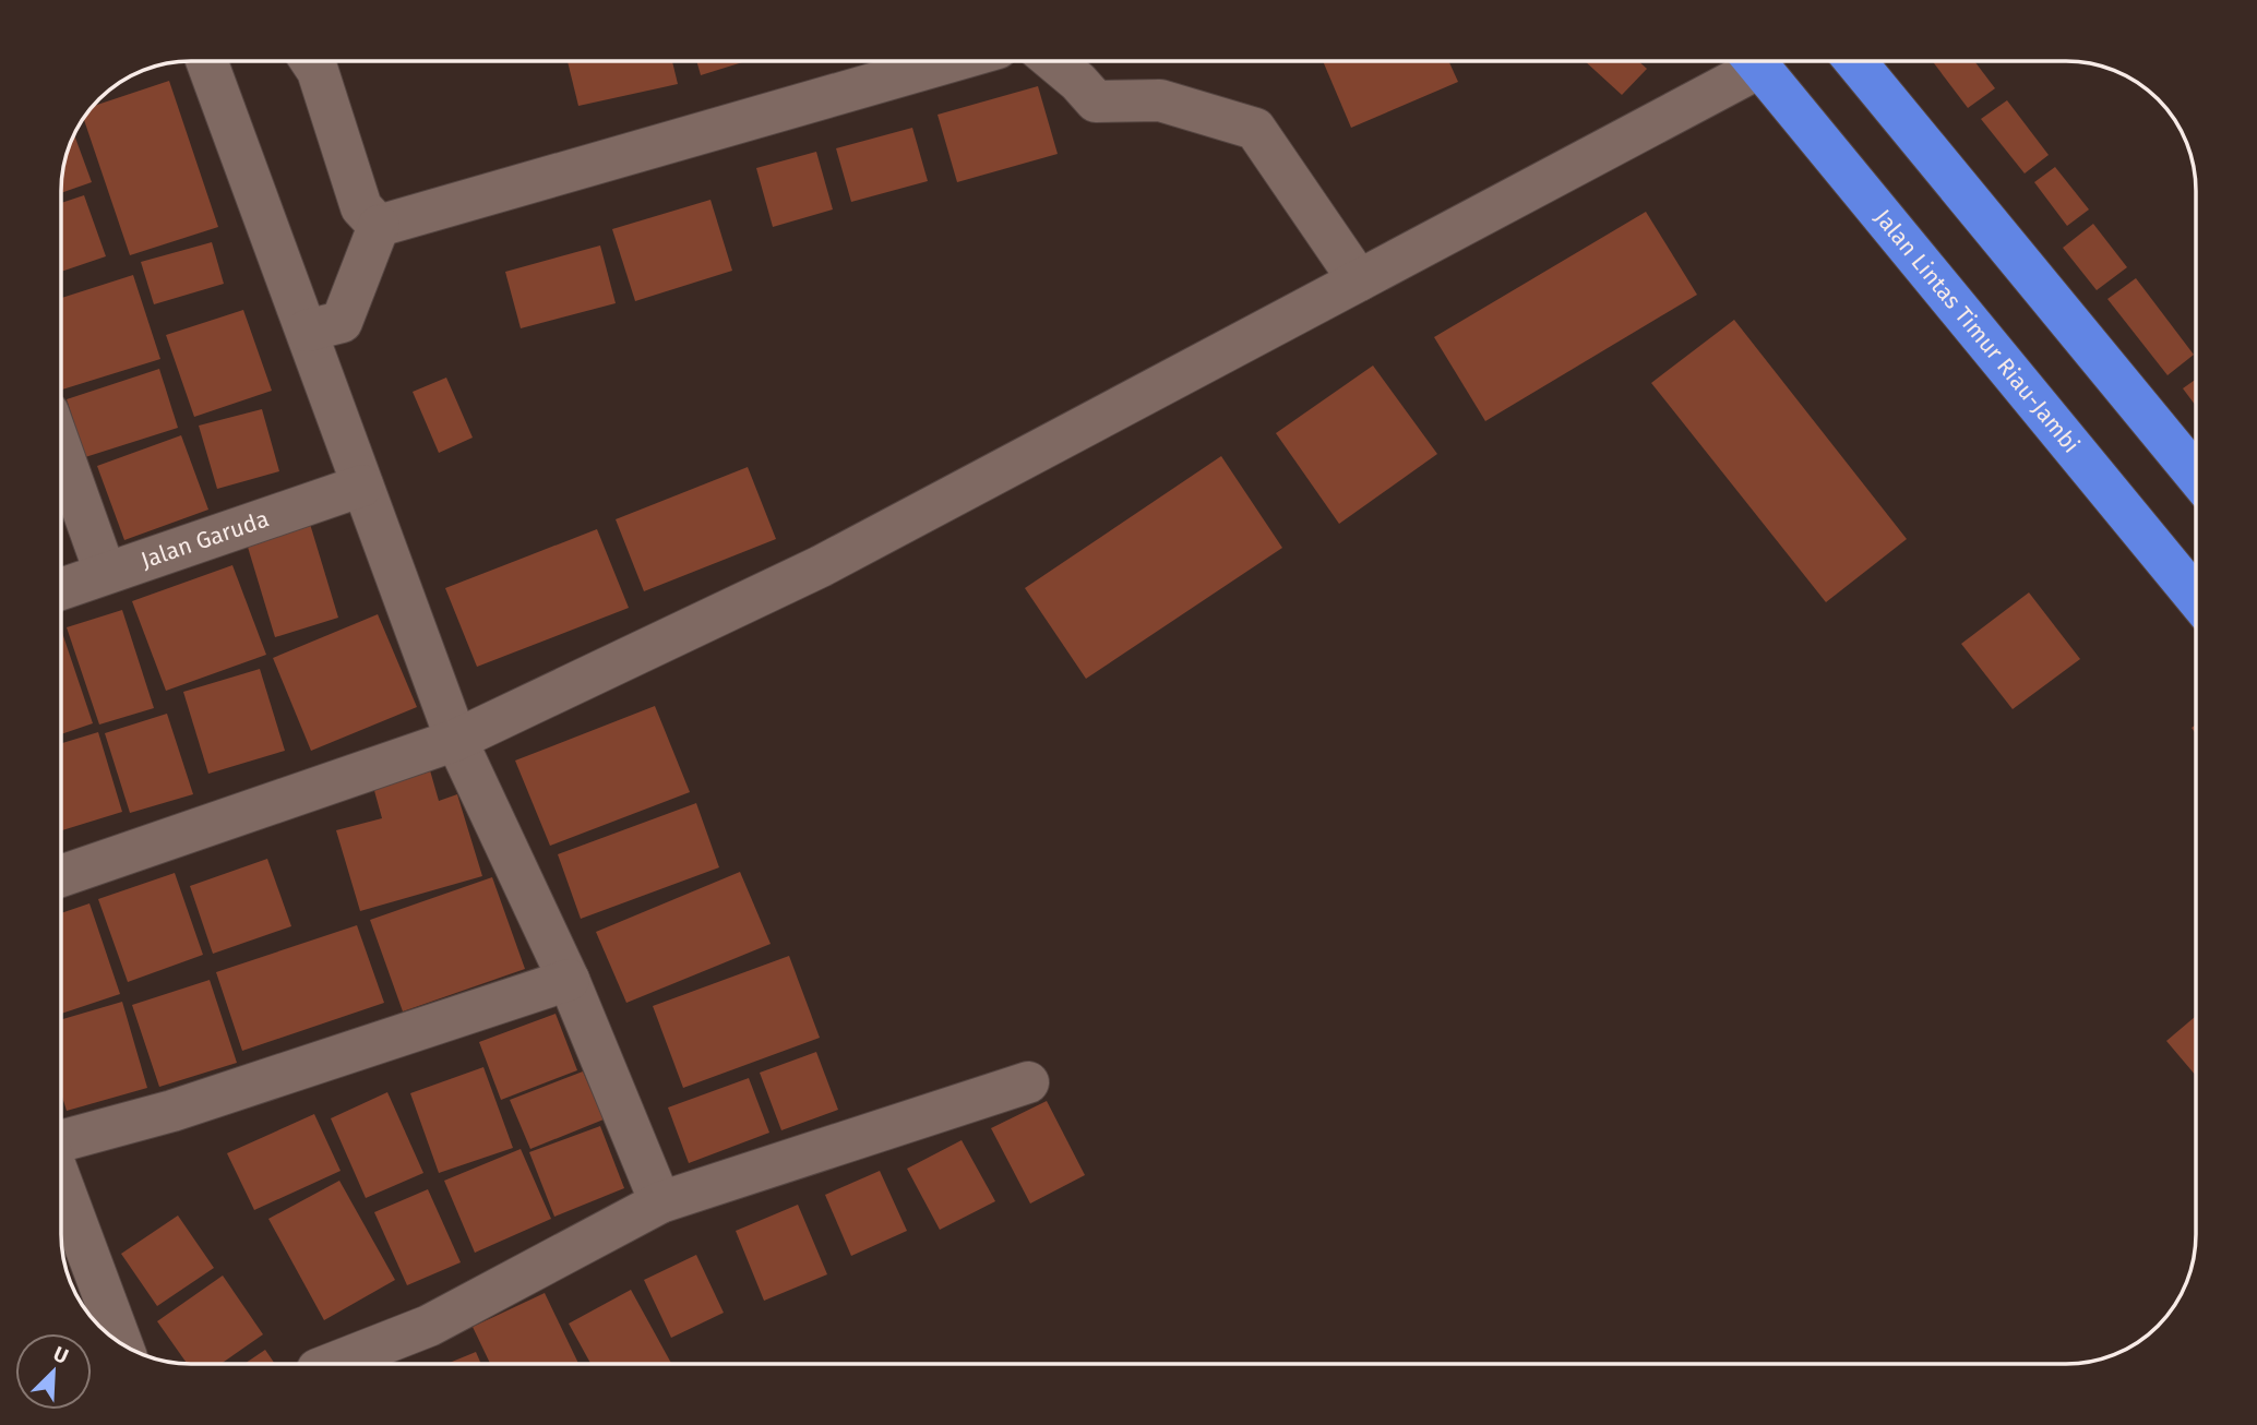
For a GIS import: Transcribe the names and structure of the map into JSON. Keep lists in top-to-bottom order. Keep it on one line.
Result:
{"streets":{"highway":["Jalan Lintas Timur Riau-Jambi"],"street":["Jalan Garuda"]},"north":"top right"}
